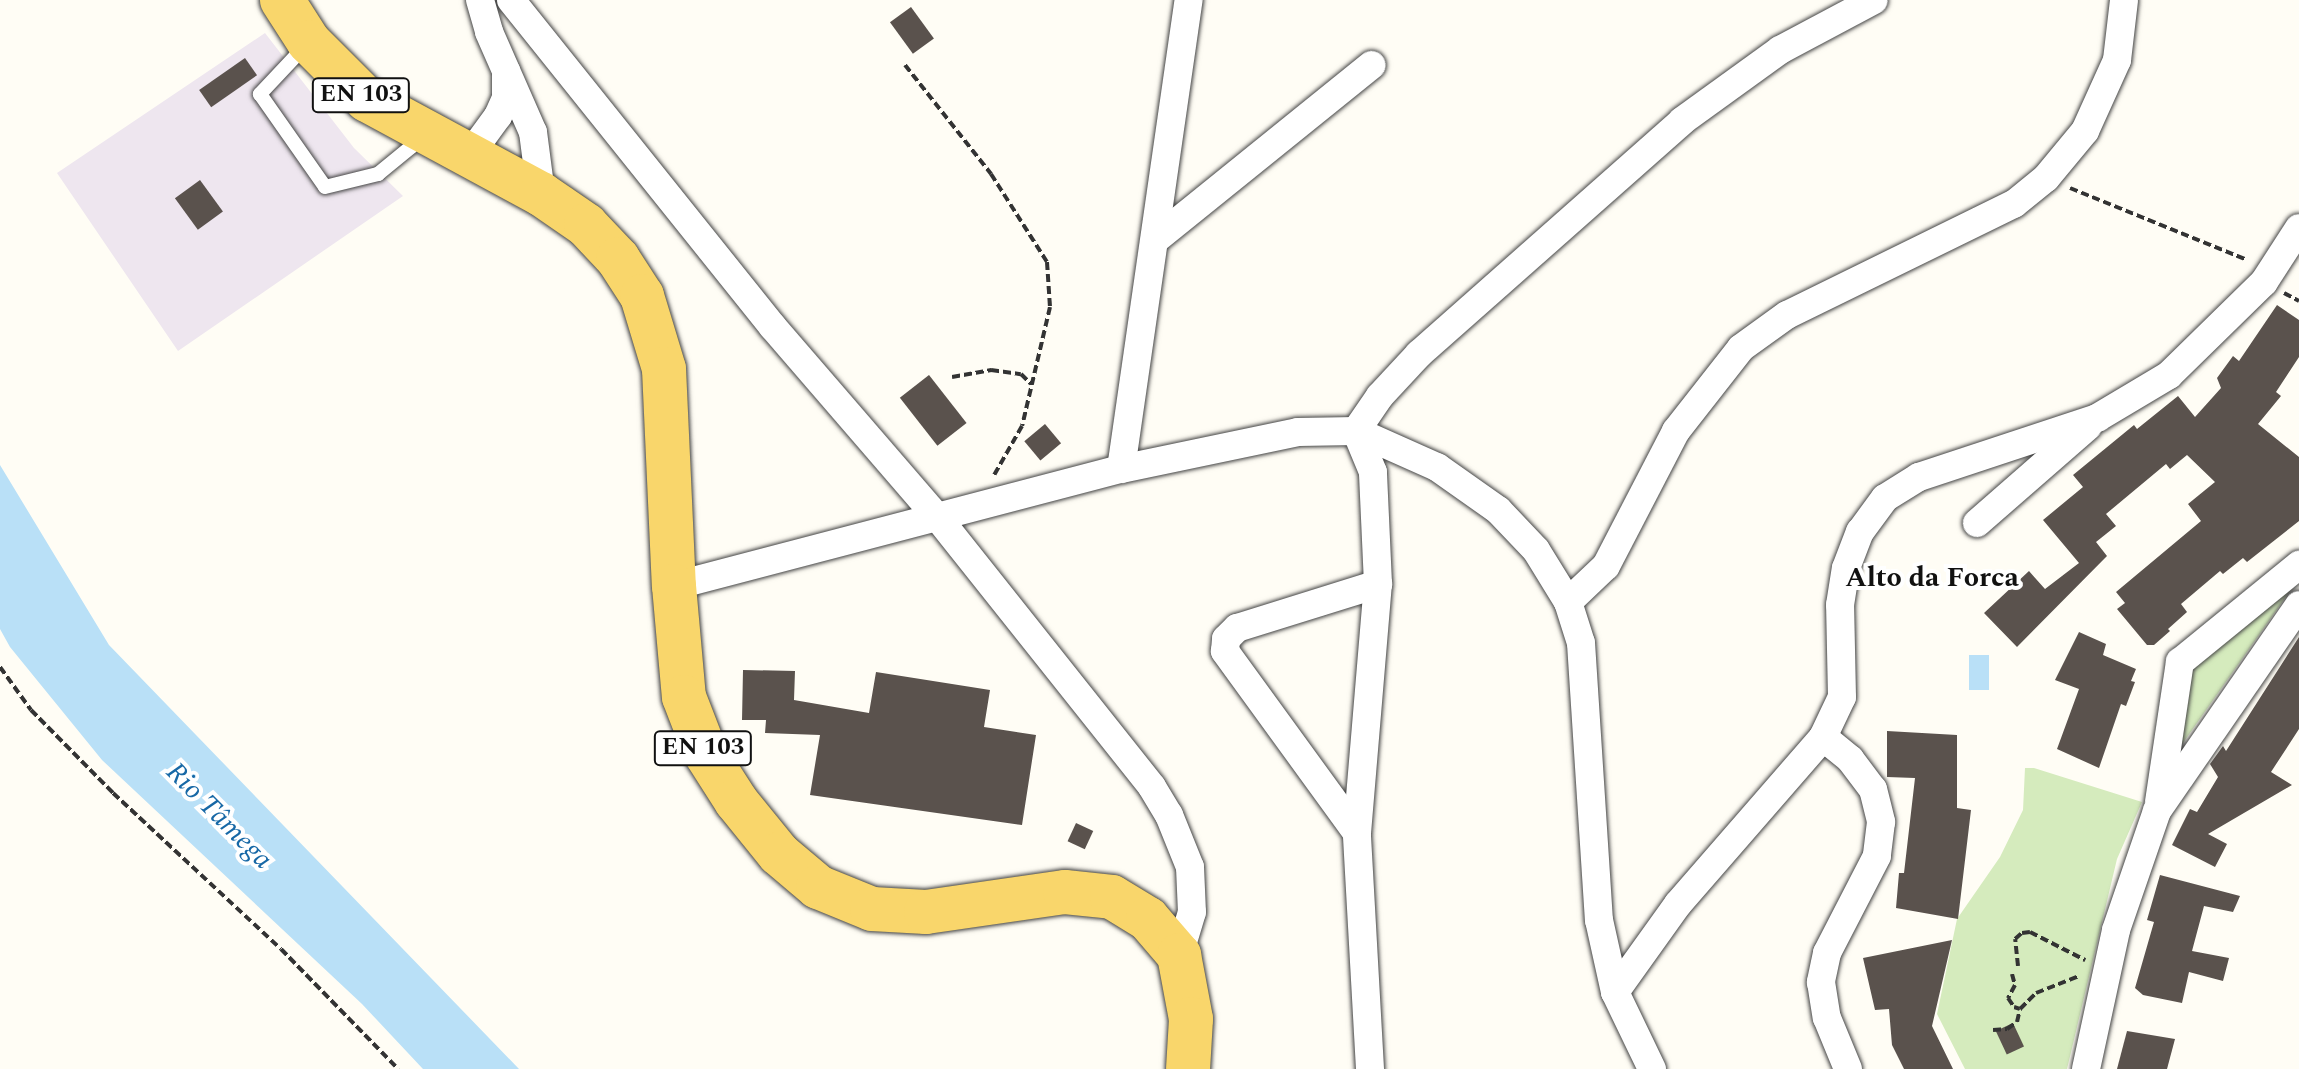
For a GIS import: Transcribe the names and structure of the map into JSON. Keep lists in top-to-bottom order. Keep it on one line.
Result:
{"streets":{"main road":["EN 103"]},"districts":["Alto da Forca"],"water":["Rio Tâmega"]}
